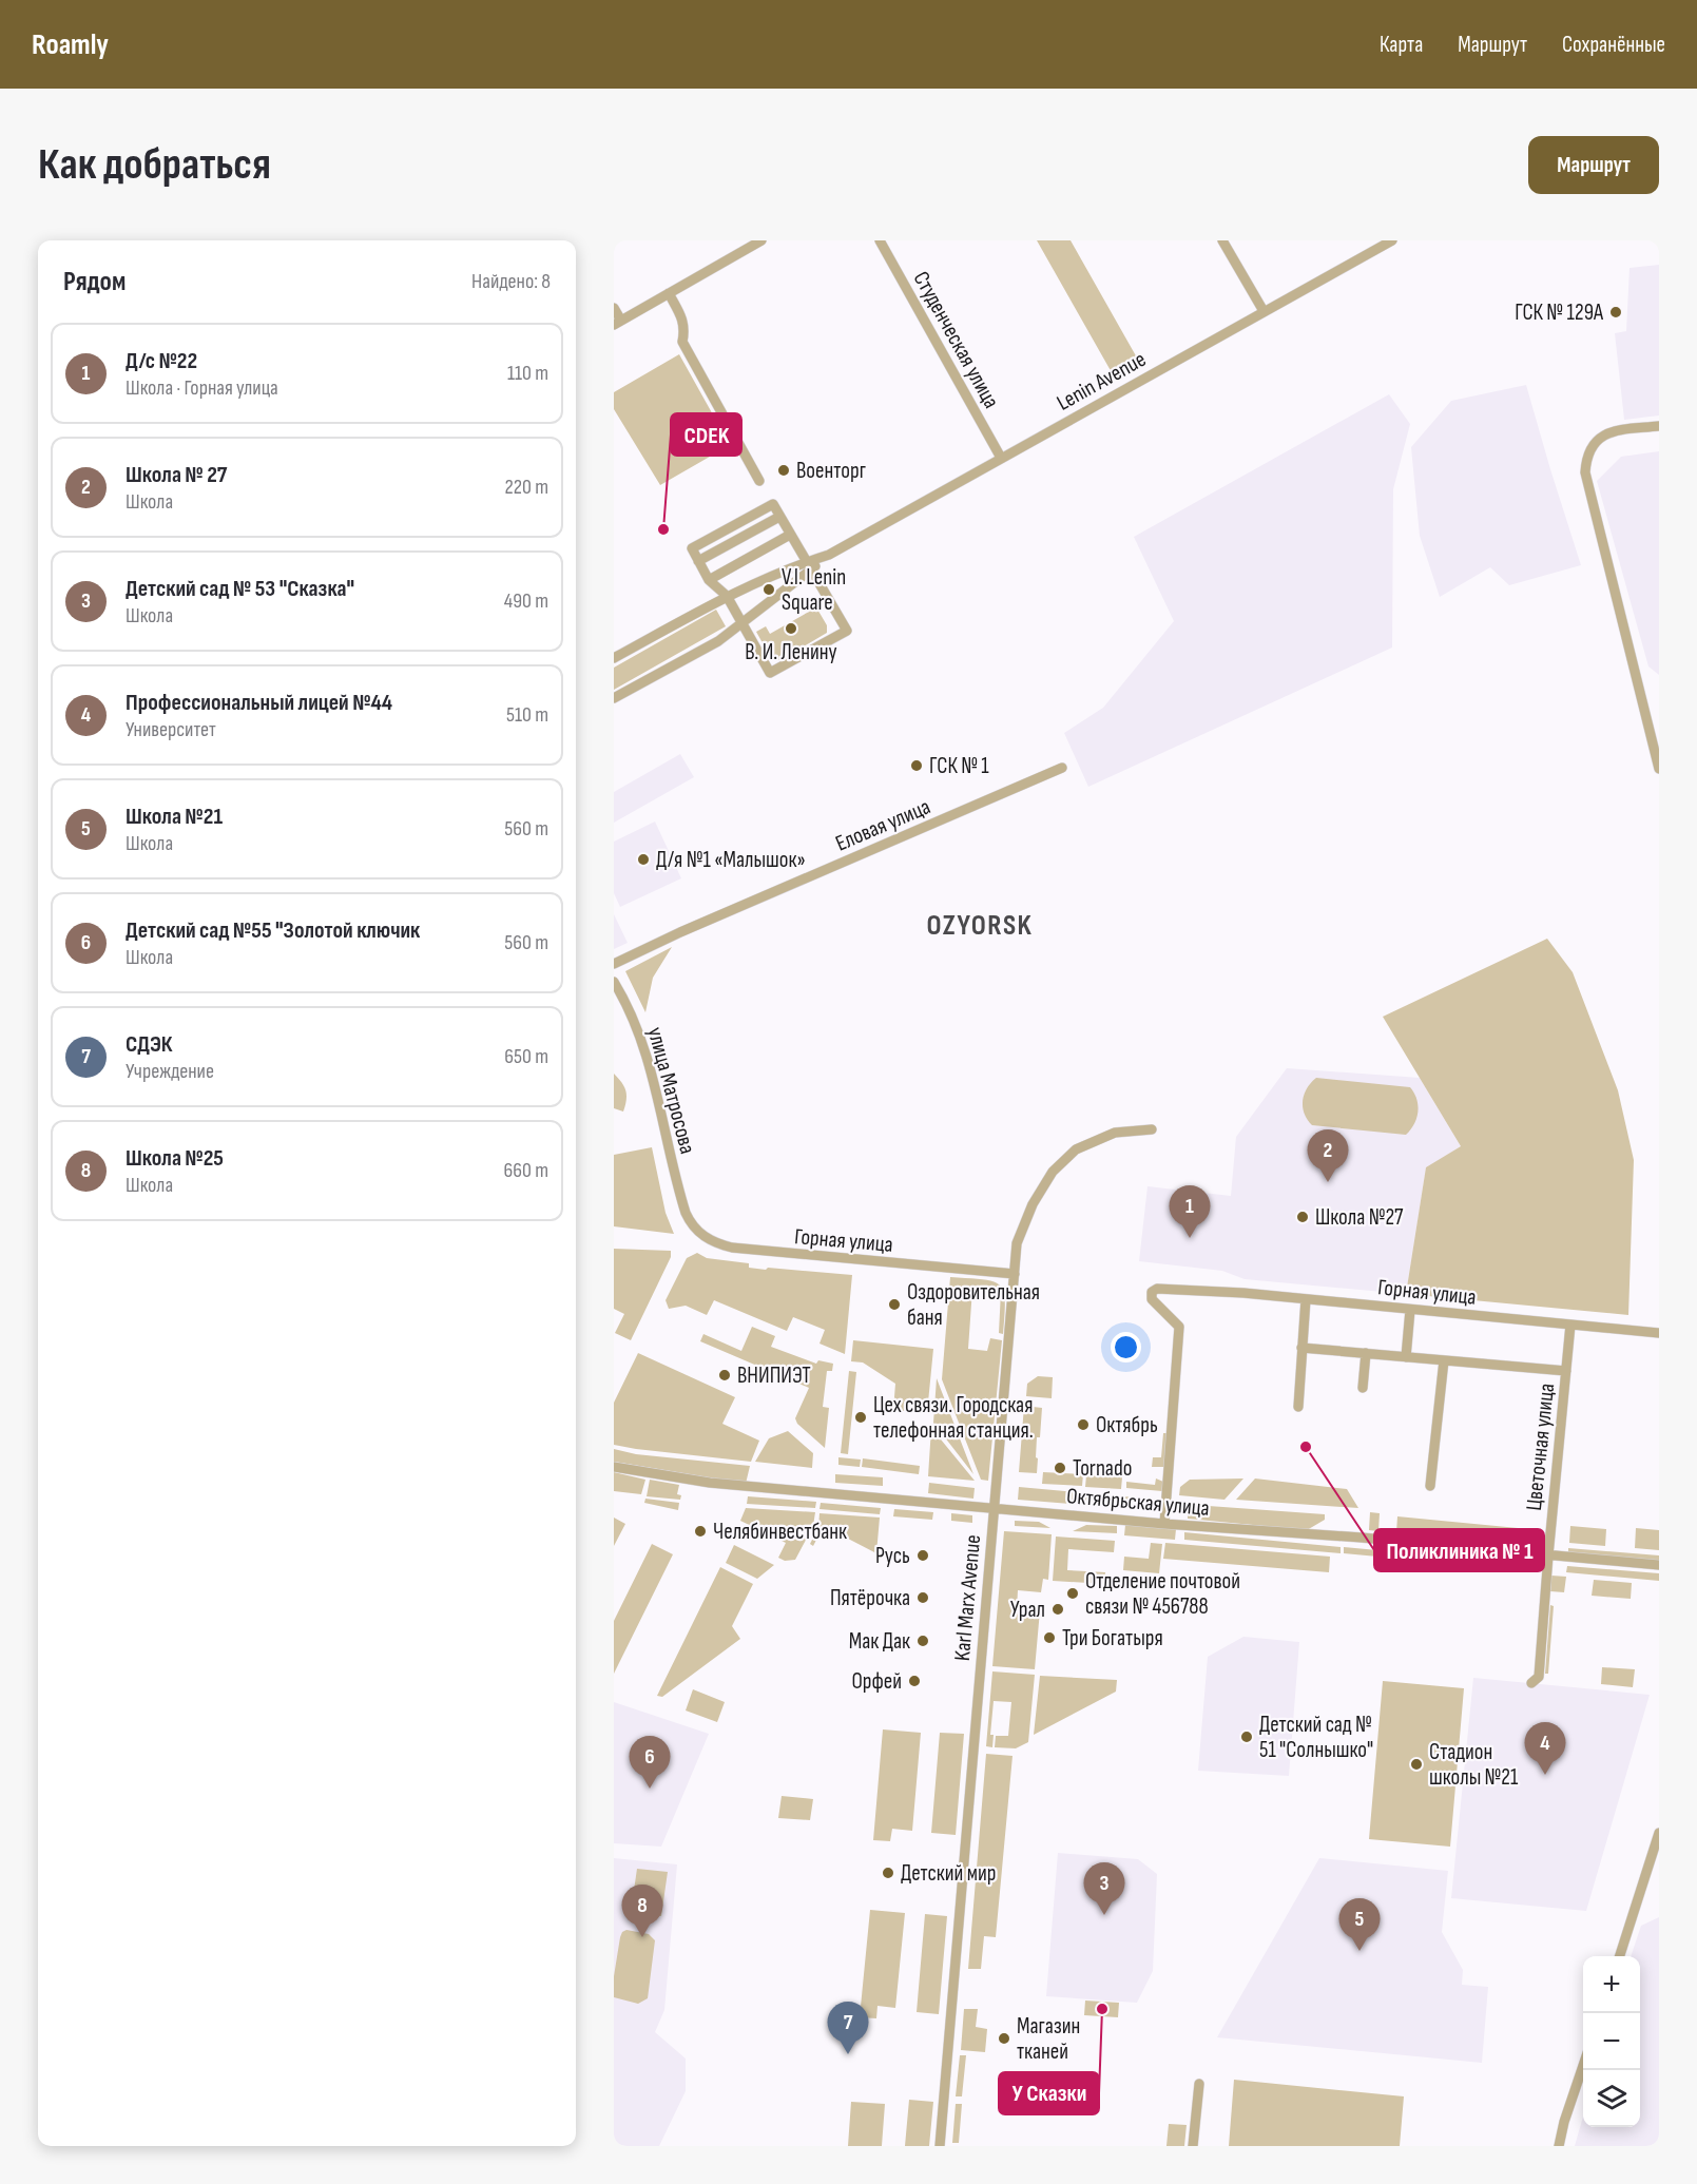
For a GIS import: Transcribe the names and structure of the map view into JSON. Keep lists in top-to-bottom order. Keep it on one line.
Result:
{"streets":{"street":["Студенческая улица","Lenin Avenue","Еловая улица","улица Матросова","Горная улица","Цветочная улица","Октябрьская улица","Karl Marx Avenue"]},"crossings":[["Студенческая улица","Lenin Avenue"],["улица Матросова","Горная улица"],["Горная улица","Цветочная улица"],["Горная улица","Октябрьская улица"],["Горная улица","Karl Marx Avenue"],["Цветочная улица","Октябрьская улица"],["Октябрьская улица","Karl Marx Avenue"]],"districts":["OZYORSK"],"places":["ГСК № 129А","Военторг","CDEK","V.I. Lenin Square","В. И. Ленину","ГСК № 1","Д/я №1 «Малышок»","Школа №27","Оздоровительная баня","ВНИПИЭТ","Цех связи. Городская телефонная станция.","Октябрь","Поликлиника № 1","Tornado","Челябинвестбанк","Русь","Отделение почтовой связи № 456788","Пятёрочка","Урал","Три Богатыря","Мак Дак","Орфей","Детский сад № 51 \"Солнышко\"","Стадион школы №21","Детский мир","У Сказки","Магазин тканей"],"page":{"header":"Roamly","nav":["Карта","Маршрут","Сохранённые"],"buttons":"Маршрут","title":"Как добраться","heading":["Рядом","Найдено: 8"],"list":[{"mark":"1","name":"Д/с №22","note":"Школа · Горная улица","value":"110 m"},{"mark":"2","name":"Школа № 27","note":"Школа","value":"220 m"},{"mark":"3","name":"Детский сад № 53 \"Сказка\"","note":"Школа","value":"490 m"},{"mark":"4","name":"Профессиональный лицей №44","note":"Университет","value":"510 m"},{"mark":"5","name":"Школа №21","note":"Школа","value":"560 m"},{"mark":"6","name":"Детский сад №55 \"Золотой ключик","note":"Школа","value":"560 m"},{"mark":"7","name":"СДЭК","note":"Учреждение","value":"650 m"},{"mark":"8","name":"Школа №25","note":"Школа","value":"660 m"}],"pins":["2","1","4","6","3","8","5","7"],"map_buttons":["+","−"]}}
